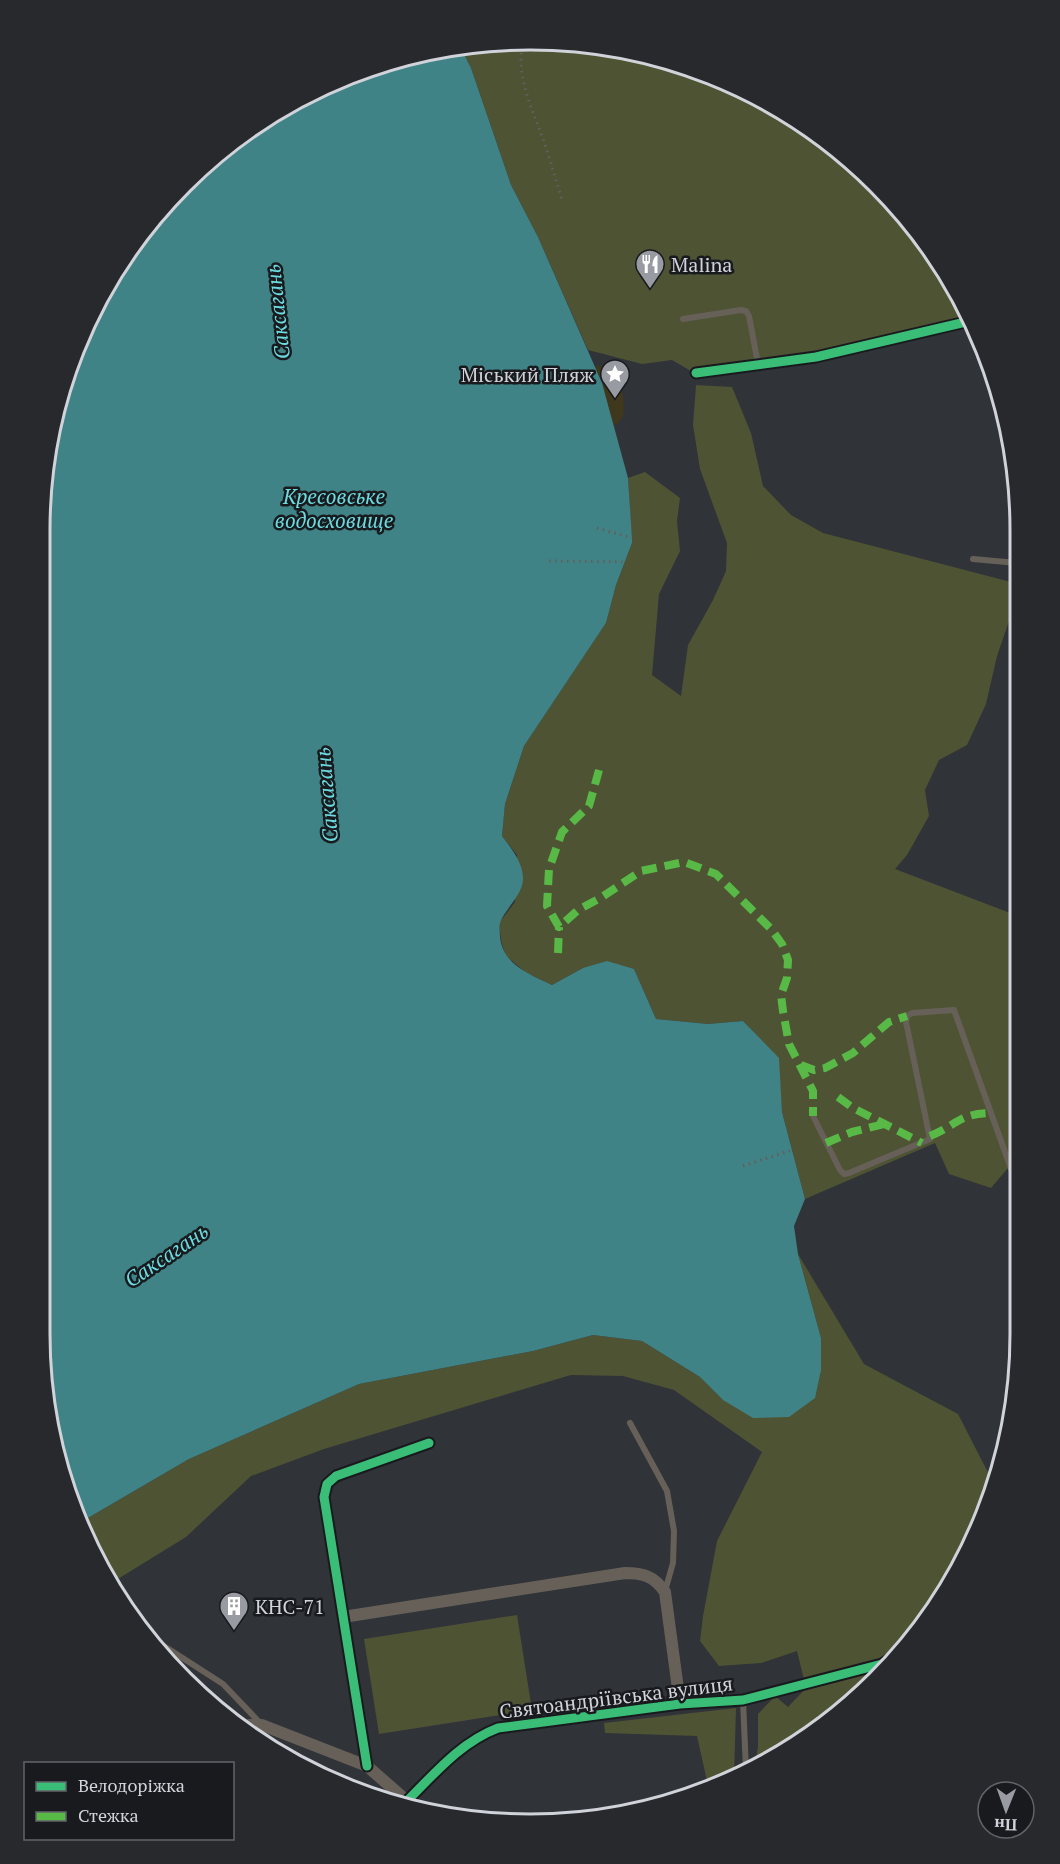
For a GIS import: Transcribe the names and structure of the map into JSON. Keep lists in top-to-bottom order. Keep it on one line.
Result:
{"streets":{"street":["Святоандріївська вулиця"]},"water":["Саксагань","Кресовське водосховище"],"places":{"restaurant":["Malina"],"place":["Міський Пляж"],"building":["КНС-71"]},"legend":["Велодоріжка","Стежка"],"north":"bottom"}
